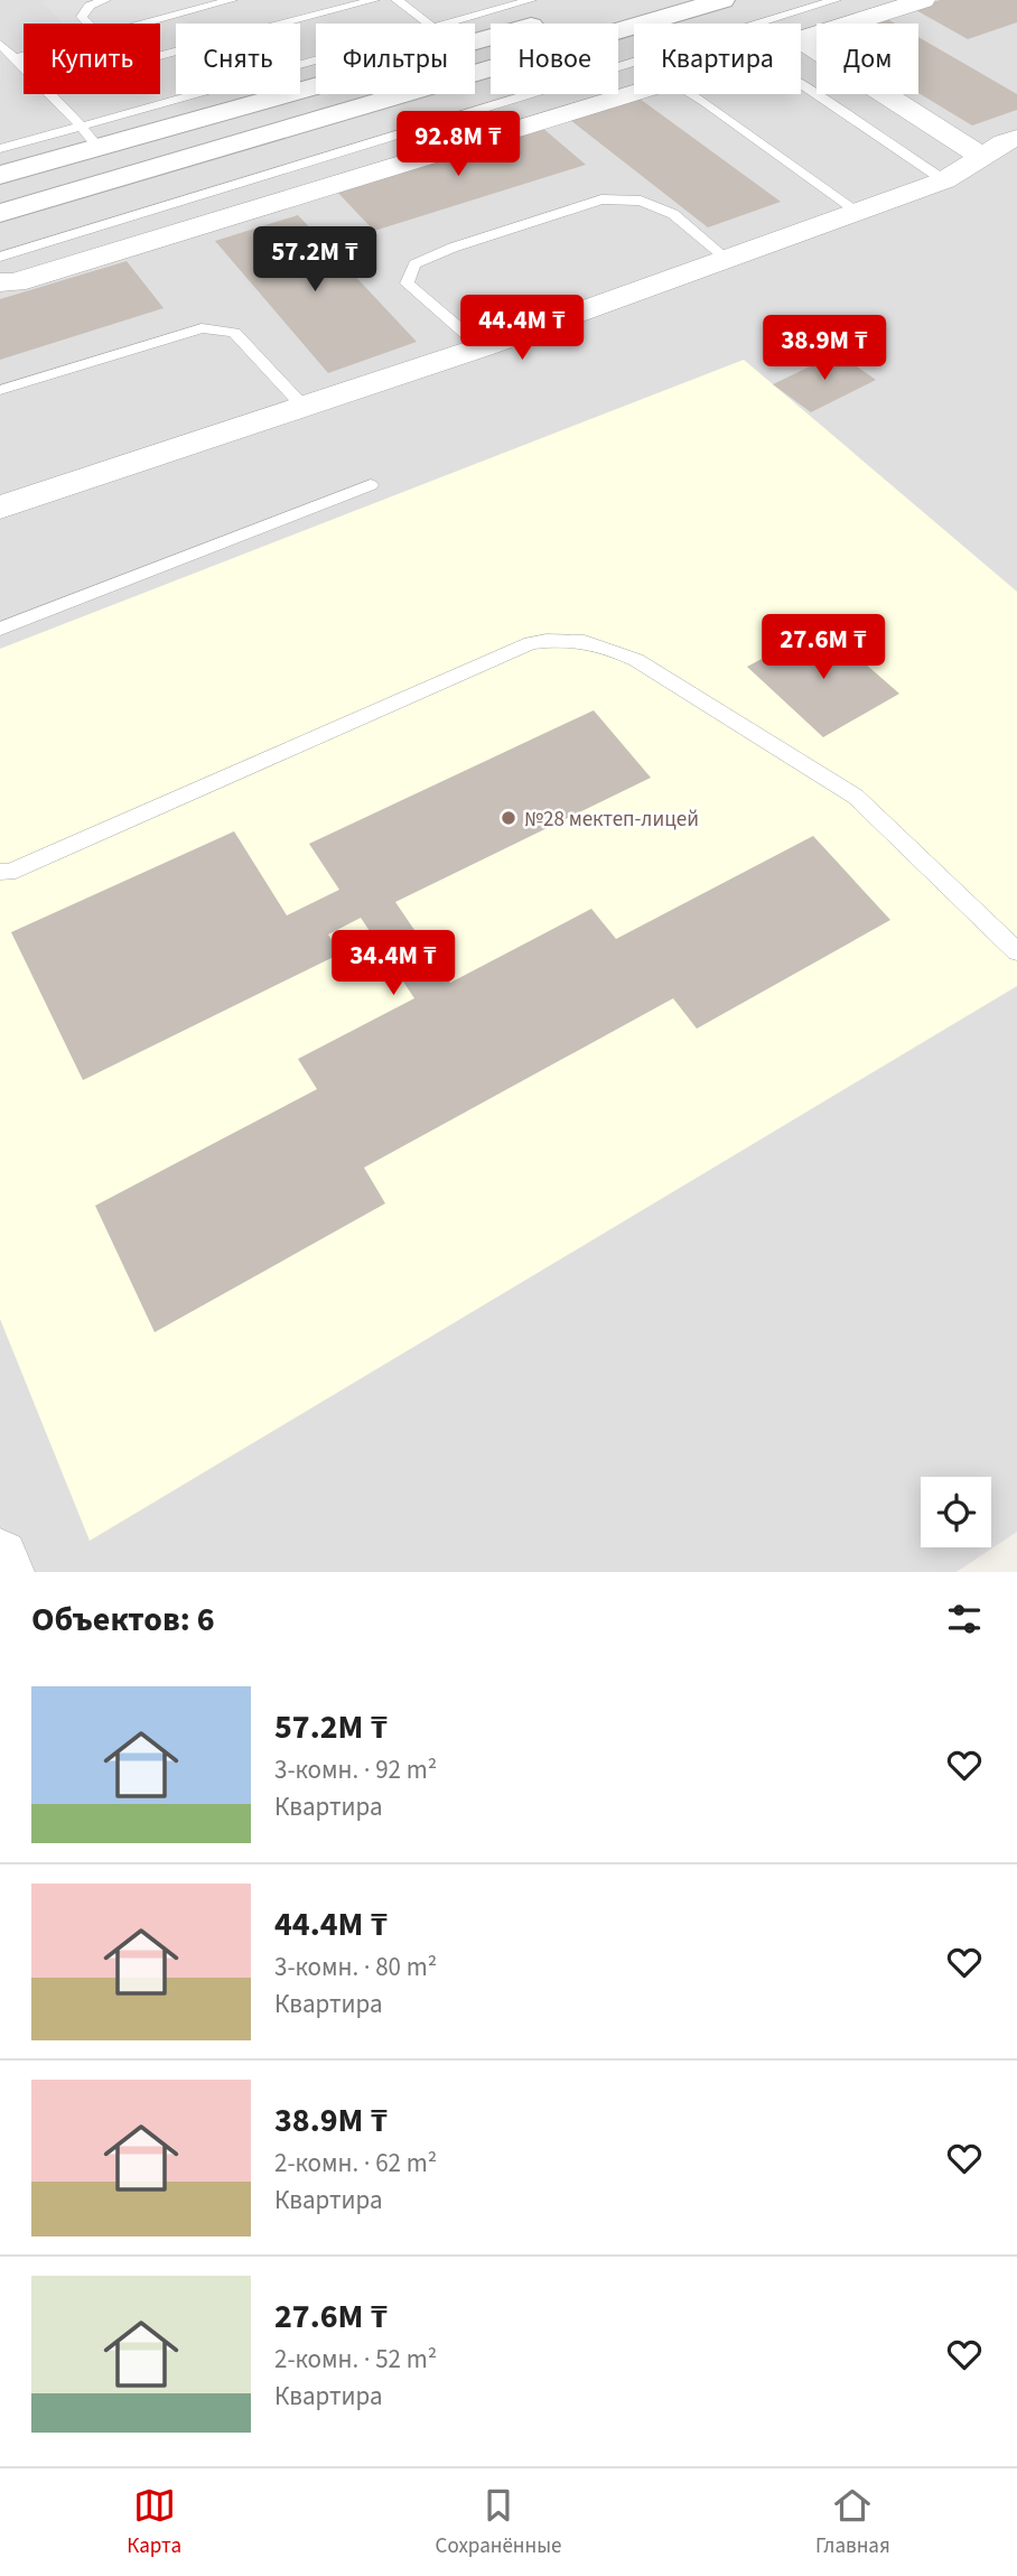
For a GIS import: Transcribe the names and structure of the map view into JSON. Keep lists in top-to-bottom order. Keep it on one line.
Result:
{"places":["№28 мектеп-лицей"],"page":{"chip":["Купить","Снять","Фильтры","Новое","Квартира","Дом"],"price":["92.8M ₸","57.2M ₸","44.4M ₸","38.9M ₸","27.6M ₸","34.4M ₸"],"heading":"Объектов: 6","list":[{"name":"57.2M ₸","note":"3-комн. · 92 m² · Квартира"},{"name":"44.4M ₸","note":"3-комн. · 80 m² · Квартира"},{"name":"38.9M ₸","note":"2-комн. · 62 m² · Квартира"},{"name":"27.6M ₸","note":"2-комн. · 52 m² · Квартира"}],"tabs":["Карта","Сохранённые","Главная"]}}
